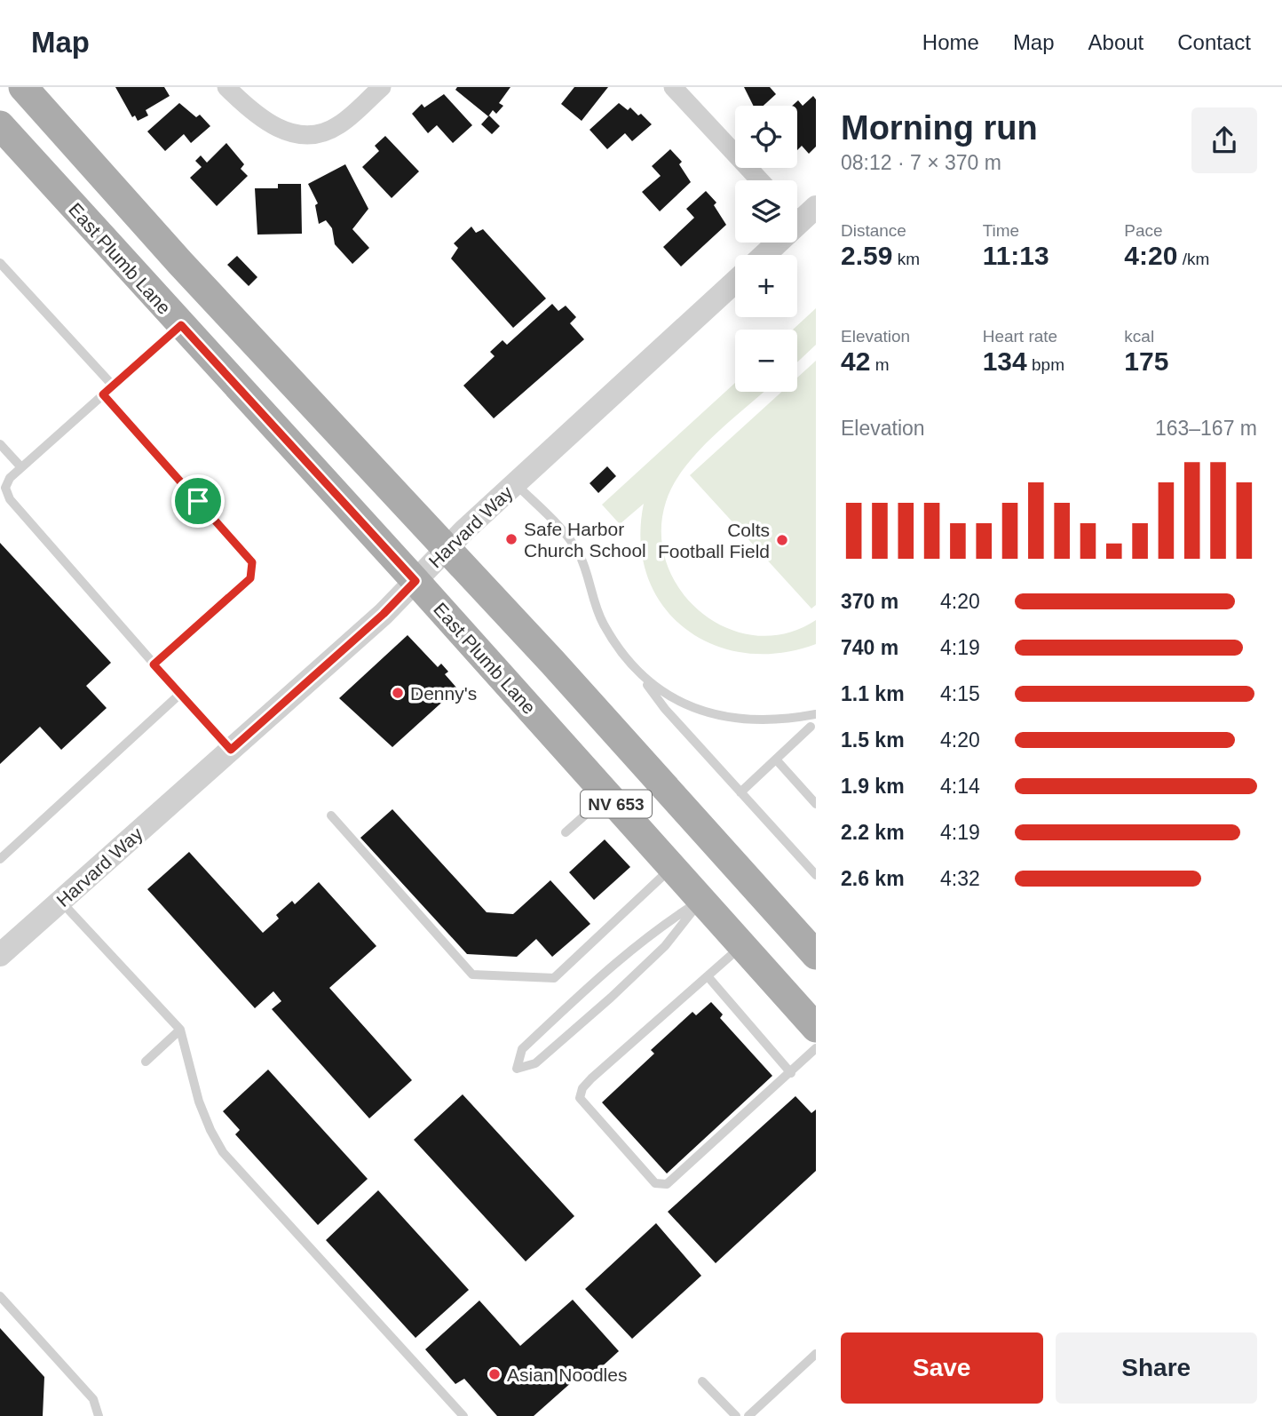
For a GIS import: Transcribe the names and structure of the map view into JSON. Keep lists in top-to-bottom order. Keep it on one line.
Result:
{"streets":{"main road":["East Plumb Lane","NV 653"],"street":["Harvard Way"]},"crossings":[["East Plumb Lane","Harvard Way"],["Harvard Way","NV 653"]],"places":["Safe Harbor Church School","Colts Football Field","Denny's","Asian Noodles"],"page":{"header":"Map","nav":["Home","Map","About","Contact"],"heading":["Morning run","08:12 · 7 × 370 m"],"map_buttons":["+","−"],"stats":[["Distance","2.59 km"],["Time","11:13"],["Pace","4:20 /km"],["Elevation","42 m"],["Heart rate","134 bpm"],["kcal","175"]],"chart":["Elevation","163–167 m"],"list":[{"name":"370 m","note":"4:20"},{"name":"740 m","note":"4:19"},{"name":"1.1 km","note":"4:15"},{"name":"1.5 km","note":"4:20"},{"name":"1.9 km","note":"4:14"},{"name":"2.2 km","note":"4:19"},{"name":"2.6 km","note":"4:32"}],"buttons":["Save","Share"]}}
